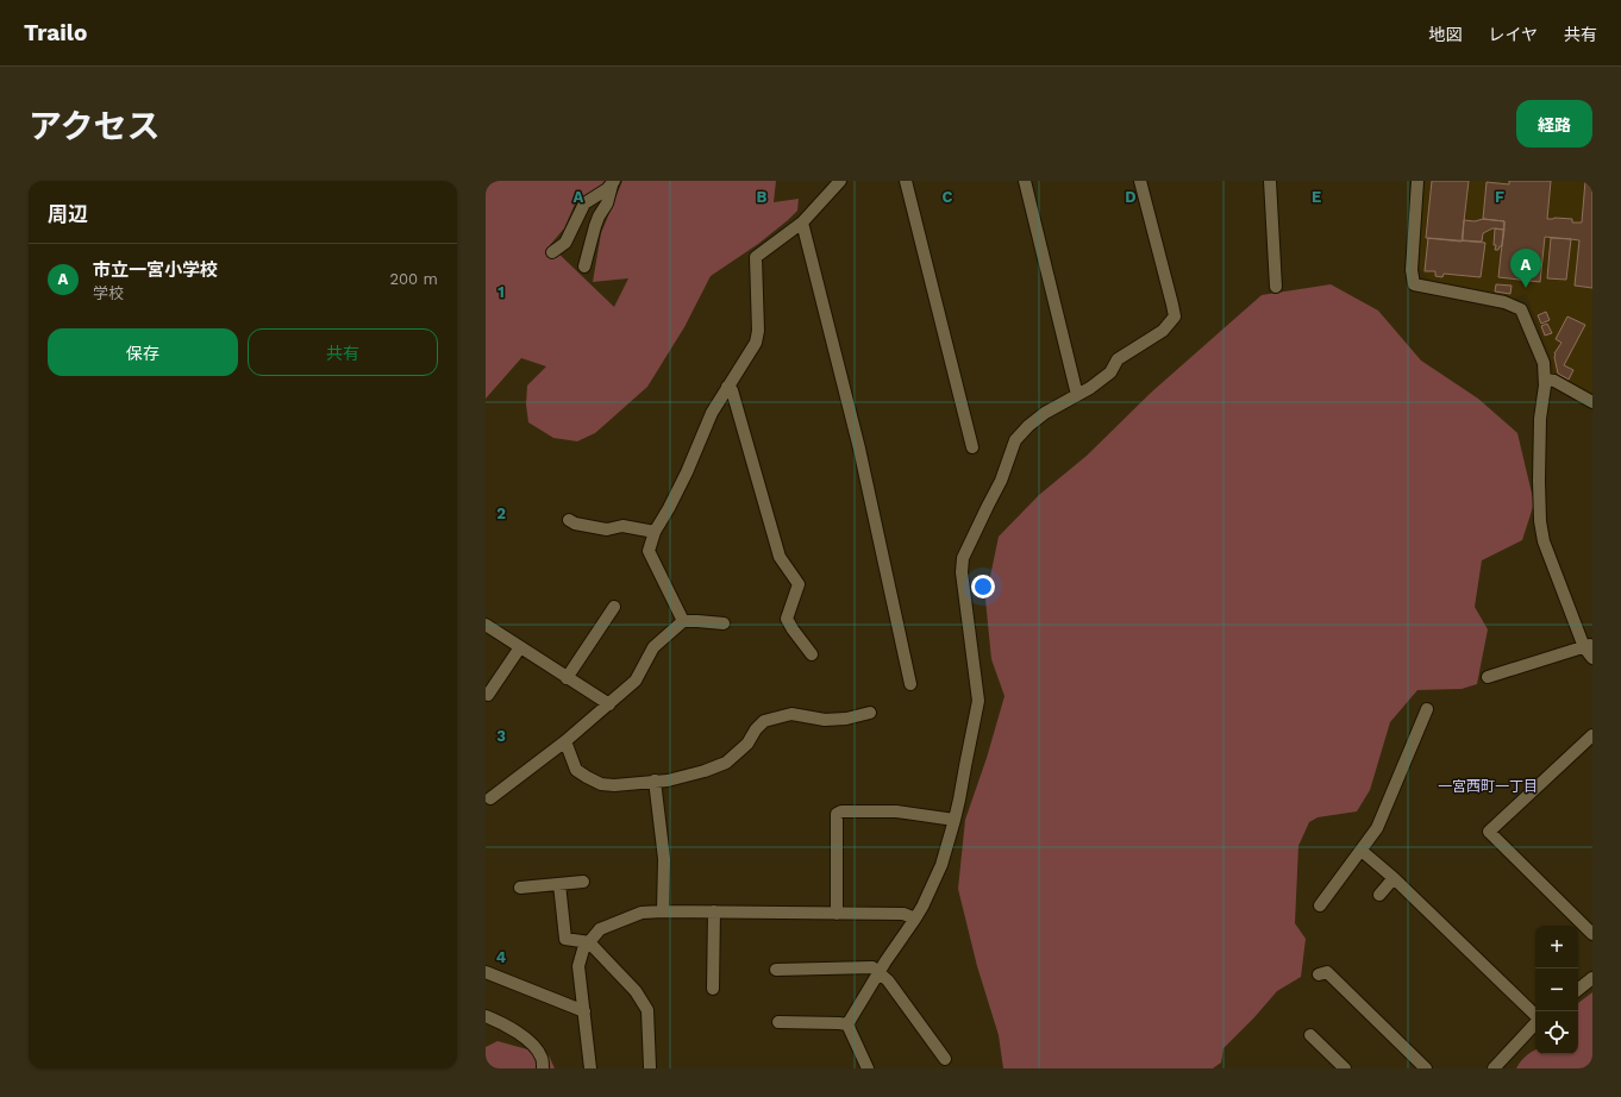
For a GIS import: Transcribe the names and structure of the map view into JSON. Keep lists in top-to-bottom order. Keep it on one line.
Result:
{"districts":["一宮西町一丁目"],"page":{"header":"Trailo","nav":["地図","レイヤ","共有"],"title":"アクセス","buttons":["経路",["保存","共有"]],"heading":"周辺","list":[{"mark":"A","name":"市立一宮小学校","note":"学校","value":"200 m"}],"pins":"A","map_buttons":["+","−"]},"grid":{"columns":["A","B","C","D","E","F"],"rows":["1","2","3","4"]}}
